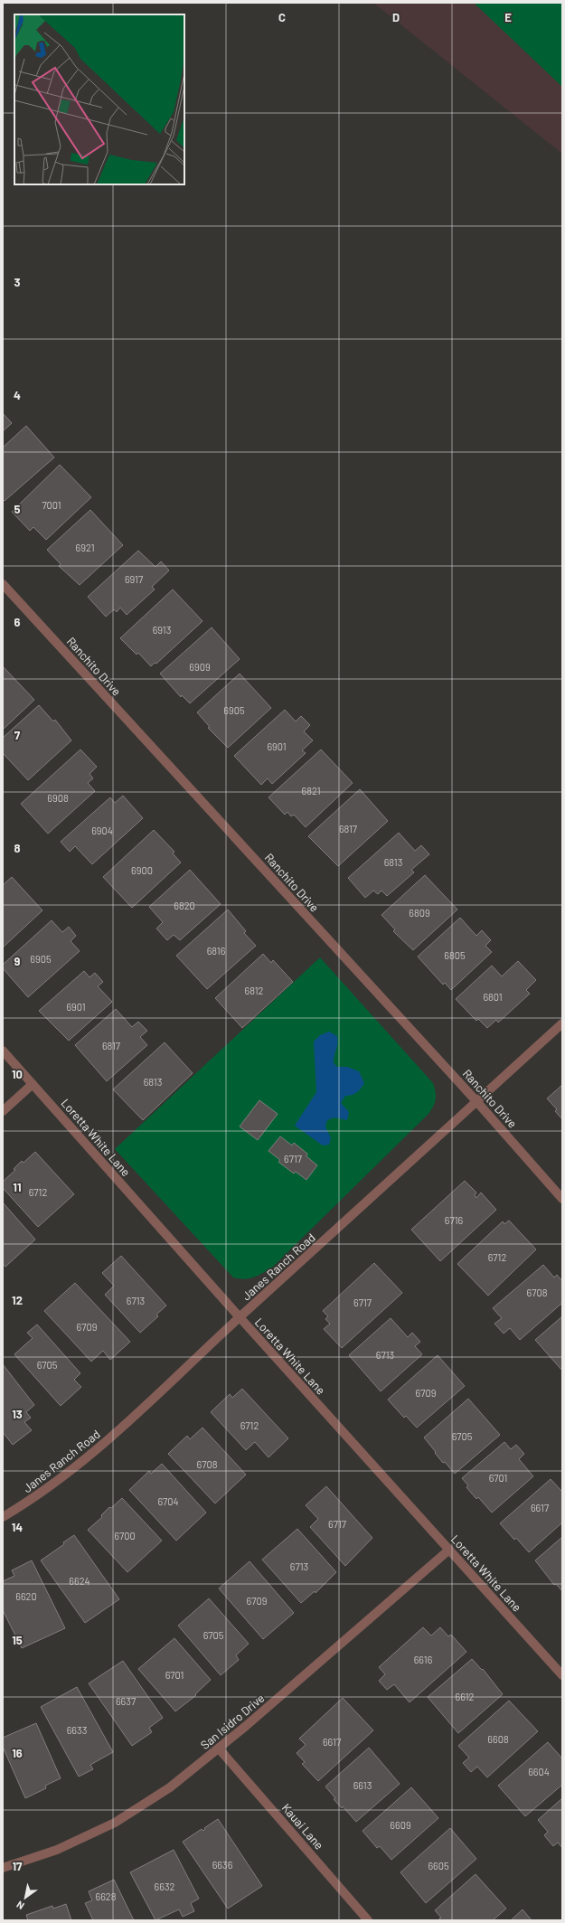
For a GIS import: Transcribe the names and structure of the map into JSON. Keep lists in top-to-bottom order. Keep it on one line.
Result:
{"streets":{"street":["Ranchito Drive","Loretta White Lane","Janes Ranch Road","San Isidro Drive","Kauai Lane"]},"crossings":[["Ranchito Drive","Janes Ranch Road"],["Loretta White Lane","Janes Ranch Road"],["Loretta White Lane","San Isidro Drive"],["San Isidro Drive","Kauai Lane"]],"house_numbers":["7001","6921","6917","6913","6909","6905","6901","6821","6908","6817","6904","6813","6900","6820","6809","6816","6805","6905","6812","6801","6901","6817","6813","6717","6712","6716","6712","6708","6713","6717","6709","6713","6705","6709","6712","6705","6708","6701","6704","6617","6717","6700","6713","6624","6620","6709","6705","6616","6701","6612","6637","6633","6608","6617","6604","6613","6609","6636","6605","6632","6628"],"north":"bottom left","grid":{"columns":["C","D","E"],"rows":["3","4","5","6","7","8","9","10","11","12","13","14","15","16","17"]}}
